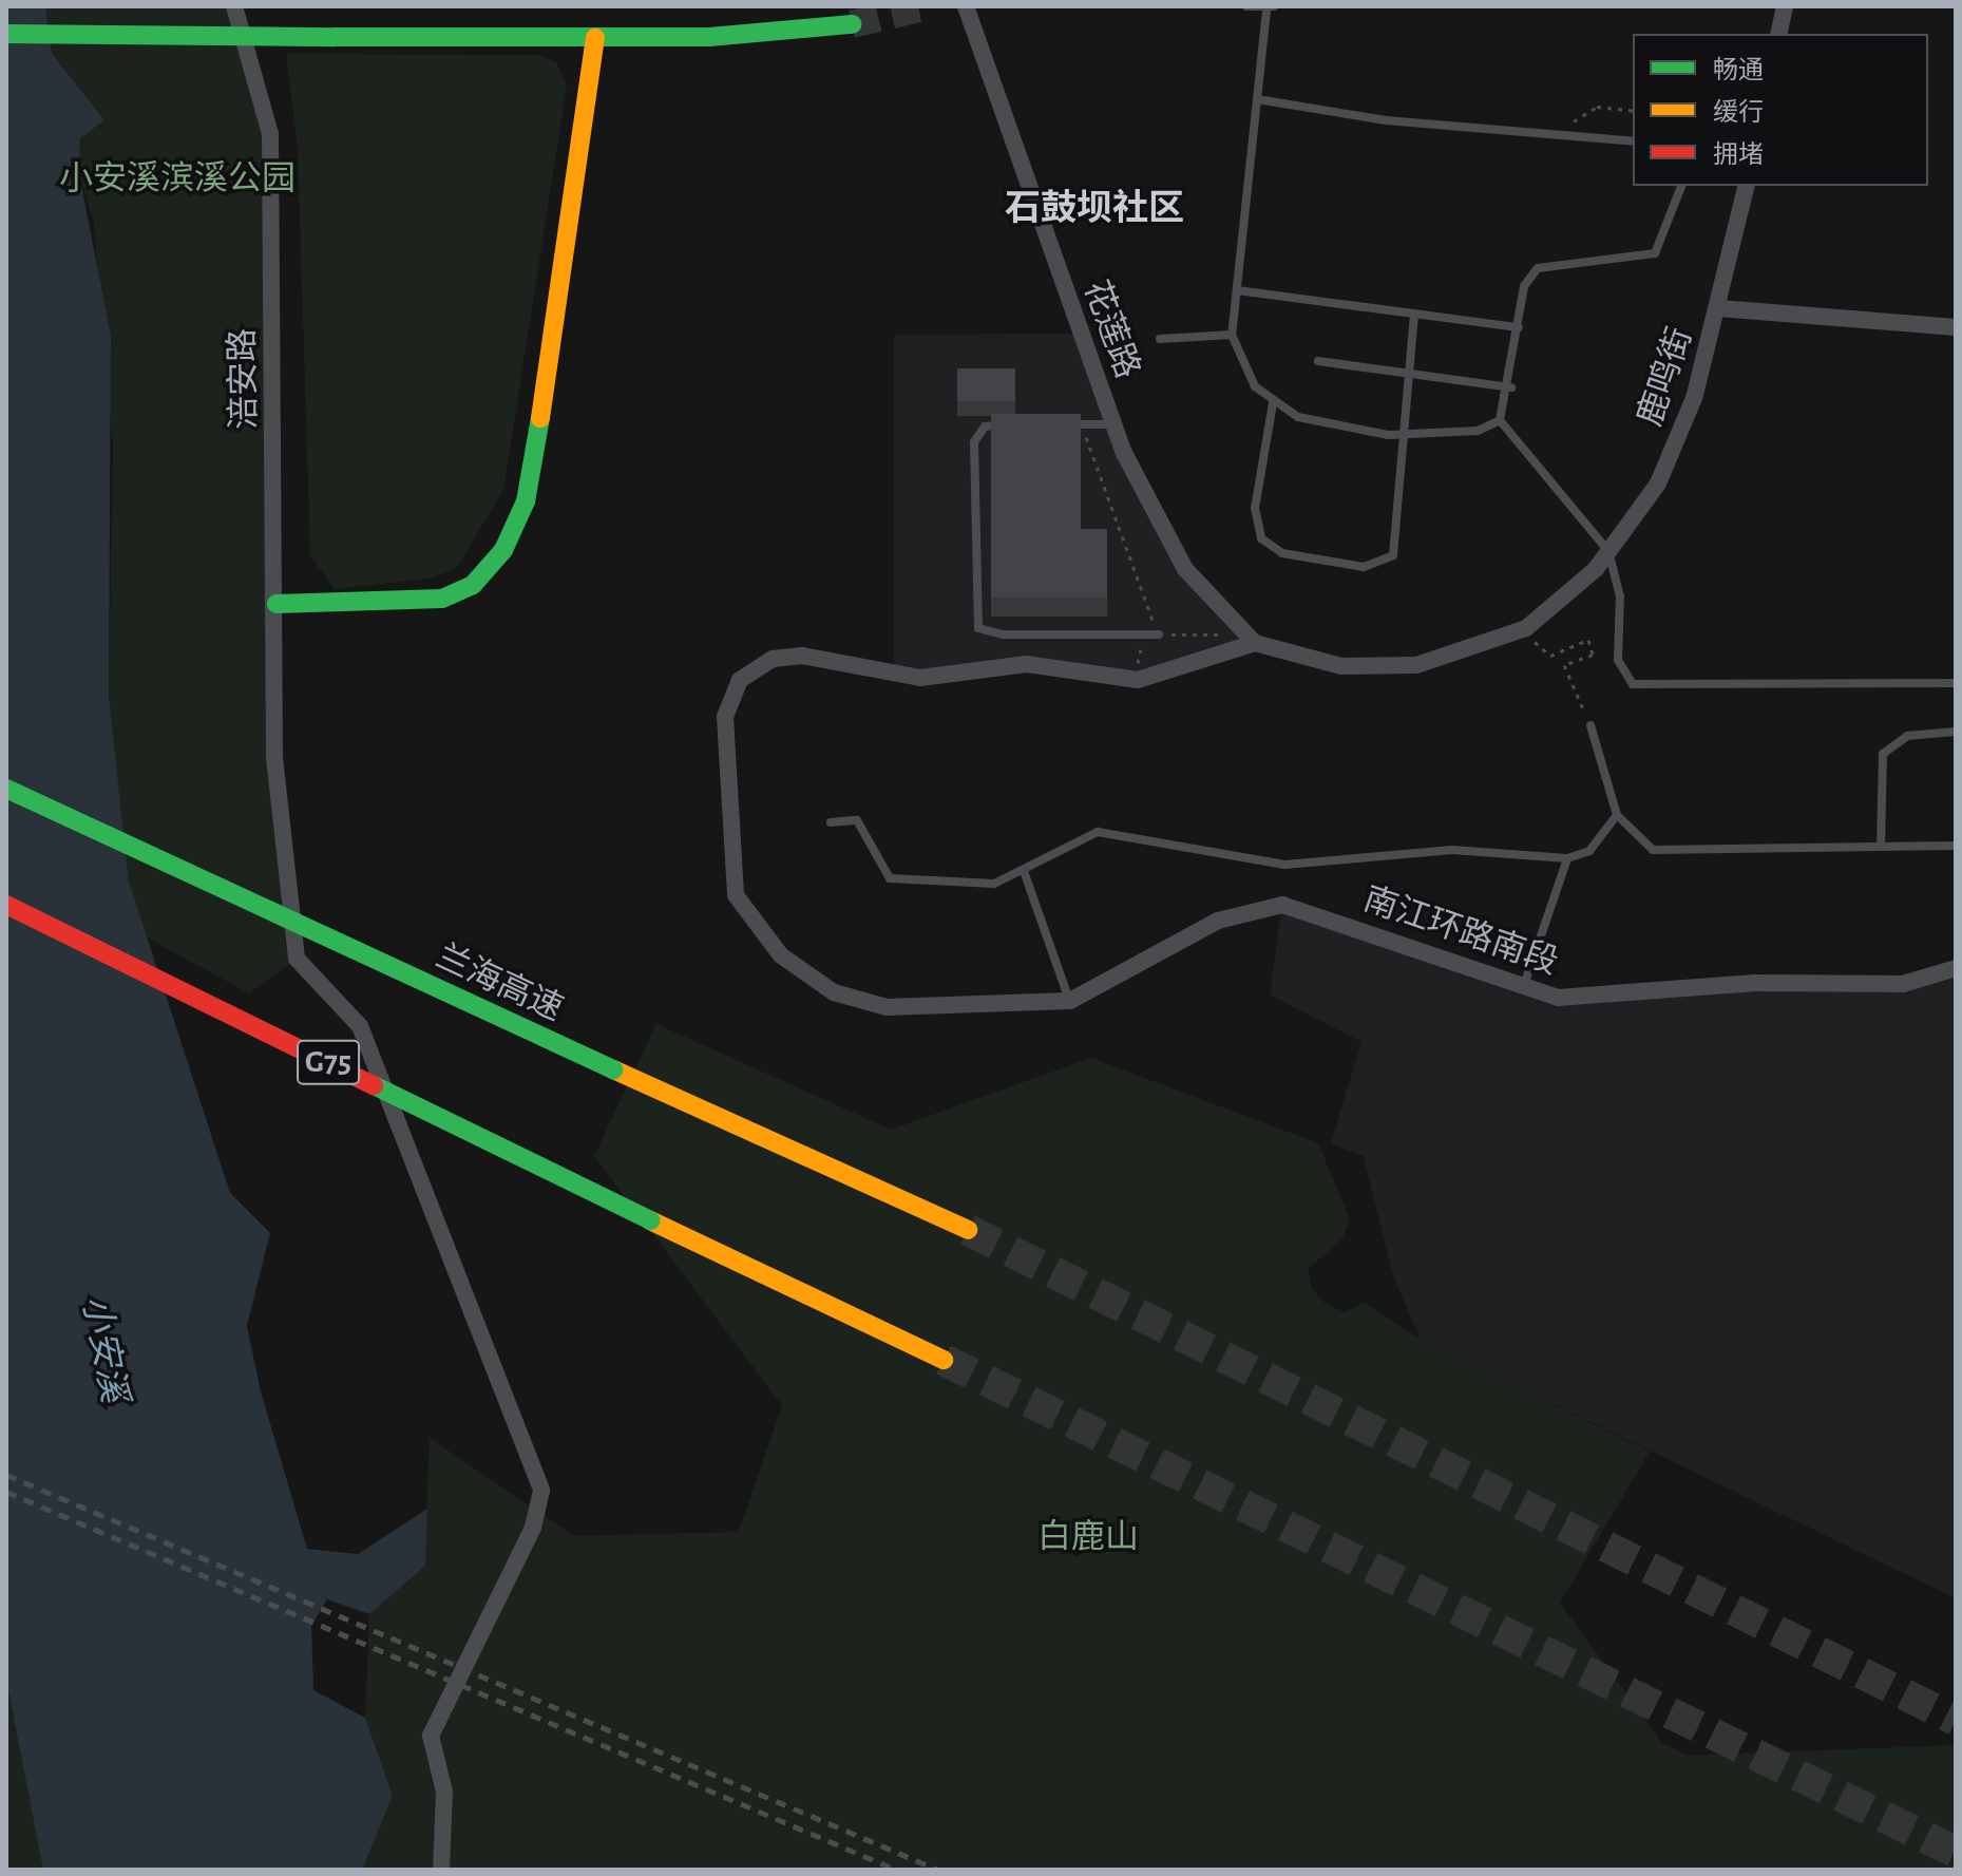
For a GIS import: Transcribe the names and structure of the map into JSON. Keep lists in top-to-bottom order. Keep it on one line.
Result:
{"streets":{"main road":["兰海高速","G75"],"street":["花莲路","鹿鸣街","涪安路","南江环路南段"]},"districts":["石鼓坝社区"],"water":["小安溪"],"parks":["小安溪滨溪公园","白鹿山"],"legend":["畅通","缓行","拥堵"]}
